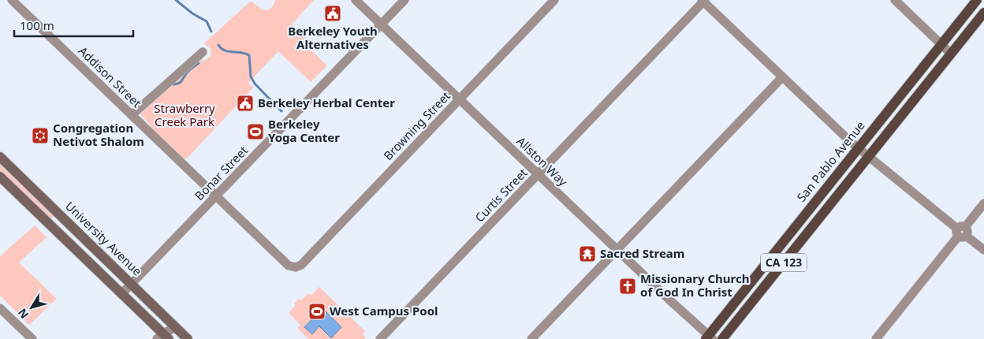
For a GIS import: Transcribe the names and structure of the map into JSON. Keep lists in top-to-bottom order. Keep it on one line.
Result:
{"streets":{"main road":["San Pablo Avenue","University Avenue","CA 123"],"street":["Addison Street","Browning Street","Allston Way","Bonar Street","Curtis Street"]},"crossings":[["Addison Street","Browning Street"],["Addison Street","Bonar Street"],["Browning Street","Allston Way"],["Allston Way","San Pablo Avenue"],["Allston Way","Bonar Street"],["Allston Way","Curtis Street"],["Bonar Street","University Avenue"]],"parks":["Strawberry Creek Park"],"places":{"public building":["Berkeley Youth Alternatives","Berkeley Herbal Center"],"sports":["Berkeley Yoga Center","West Campus Pool"],"synagogue":["Congregation Netivot Shalom"],"temple":["Sacred Stream"],"church":["Missionary Church of God In Christ"]},"scale_bar":"100 m","north":"bottom left"}
